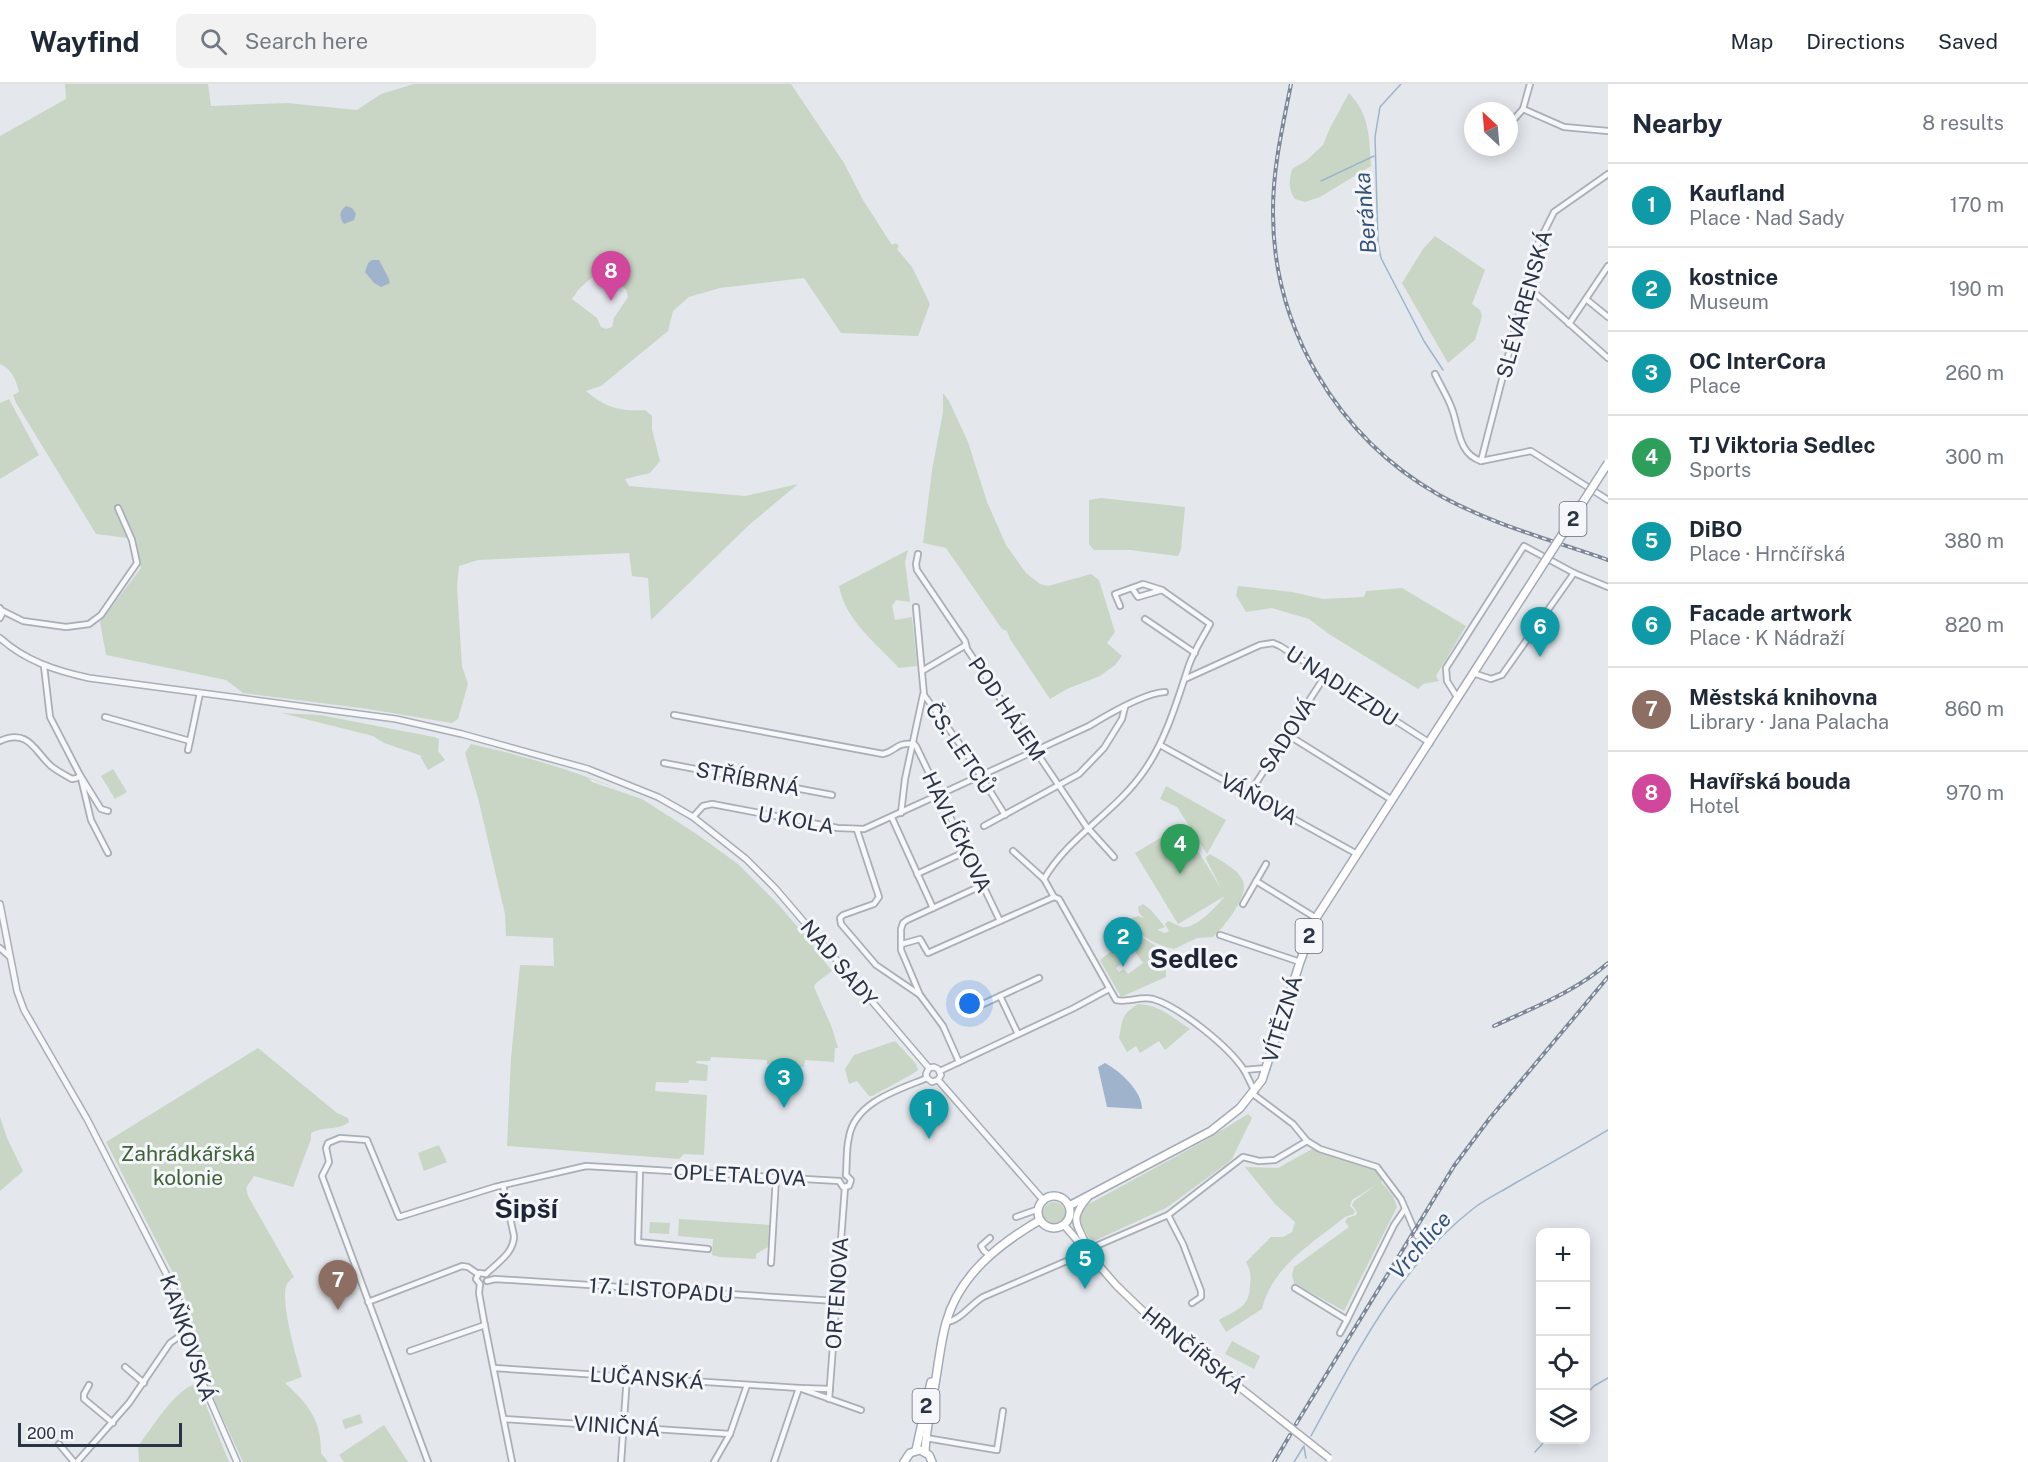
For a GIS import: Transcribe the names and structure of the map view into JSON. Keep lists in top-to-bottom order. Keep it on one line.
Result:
{"streets":{"main road":["2","VÍTĚZNÁ","HRNČÍŘSKÁ"],"street":["SLÉVÁRENSKÁ","U NADJEZDU","POD HÁJEM","SADOVÁ","ČS. LETCŮ","STŘÍBRNÁ","VÁŇOVA","U KOLA","HAVLÍČKOVA","NAD SADY","OPLETALOVA","17. LISTOPADU","ORTENOVA","KAŇKOVSKÁ","LUČANSKÁ","VINIČNÁ"]},"crossings":[["2","VÍTĚZNÁ"],["2","HRNČÍŘSKÁ"],["U NADJEZDU","SADOVÁ"],["U NADJEZDU","VÍTĚZNÁ"],["POD HÁJEM","U KOLA"],["SADOVÁ","VÁŇOVA"],["ČS. LETCŮ","U KOLA"],["VÁŇOVA","VÍTĚZNÁ"],["U KOLA","HAVLÍČKOVA"],["U KOLA","NAD SADY"],["VÍTĚZNÁ","HRNČÍŘSKÁ"],["OPLETALOVA","ORTENOVA"],["17. LISTOPADU","ORTENOVA"],["ORTENOVA","LUČANSKÁ"]],"districts":["Sedlec","Šipší"],"water":["Beránka","Vrchlice"],"parks":["Zahrádkářská kolonie"],"scale_bar":"200 m","north":"top left","page":{"header":"Wayfind","search":"Search here","nav":["Map","Directions","Saved"],"heading":["Nearby","8 results"],"list":[{"mark":"1","name":"Kaufland","note":"Place · Nad Sady","value":"170 m"},{"mark":"2","name":"kostnice","note":"Museum","value":"190 m"},{"mark":"3","name":"OC InterCora","note":"Place","value":"260 m"},{"mark":"4","name":"TJ Viktoria Sedlec","note":"Sports","value":"300 m"},{"mark":"5","name":"DiBO","note":"Place · Hrnčířská","value":"380 m"},{"mark":"6","name":"Facade artwork","note":"Place · K Nádraží","value":"820 m"},{"mark":"7","name":"Městská knihovna","note":"Library · Jana Palacha","value":"860 m"},{"mark":"8","name":"Havířská bouda","note":"Hotel","value":"970 m"}],"pins":["8","6","4","2","3","1","5","7"],"map_buttons":["+","−"],"scale":"200 m"}}
